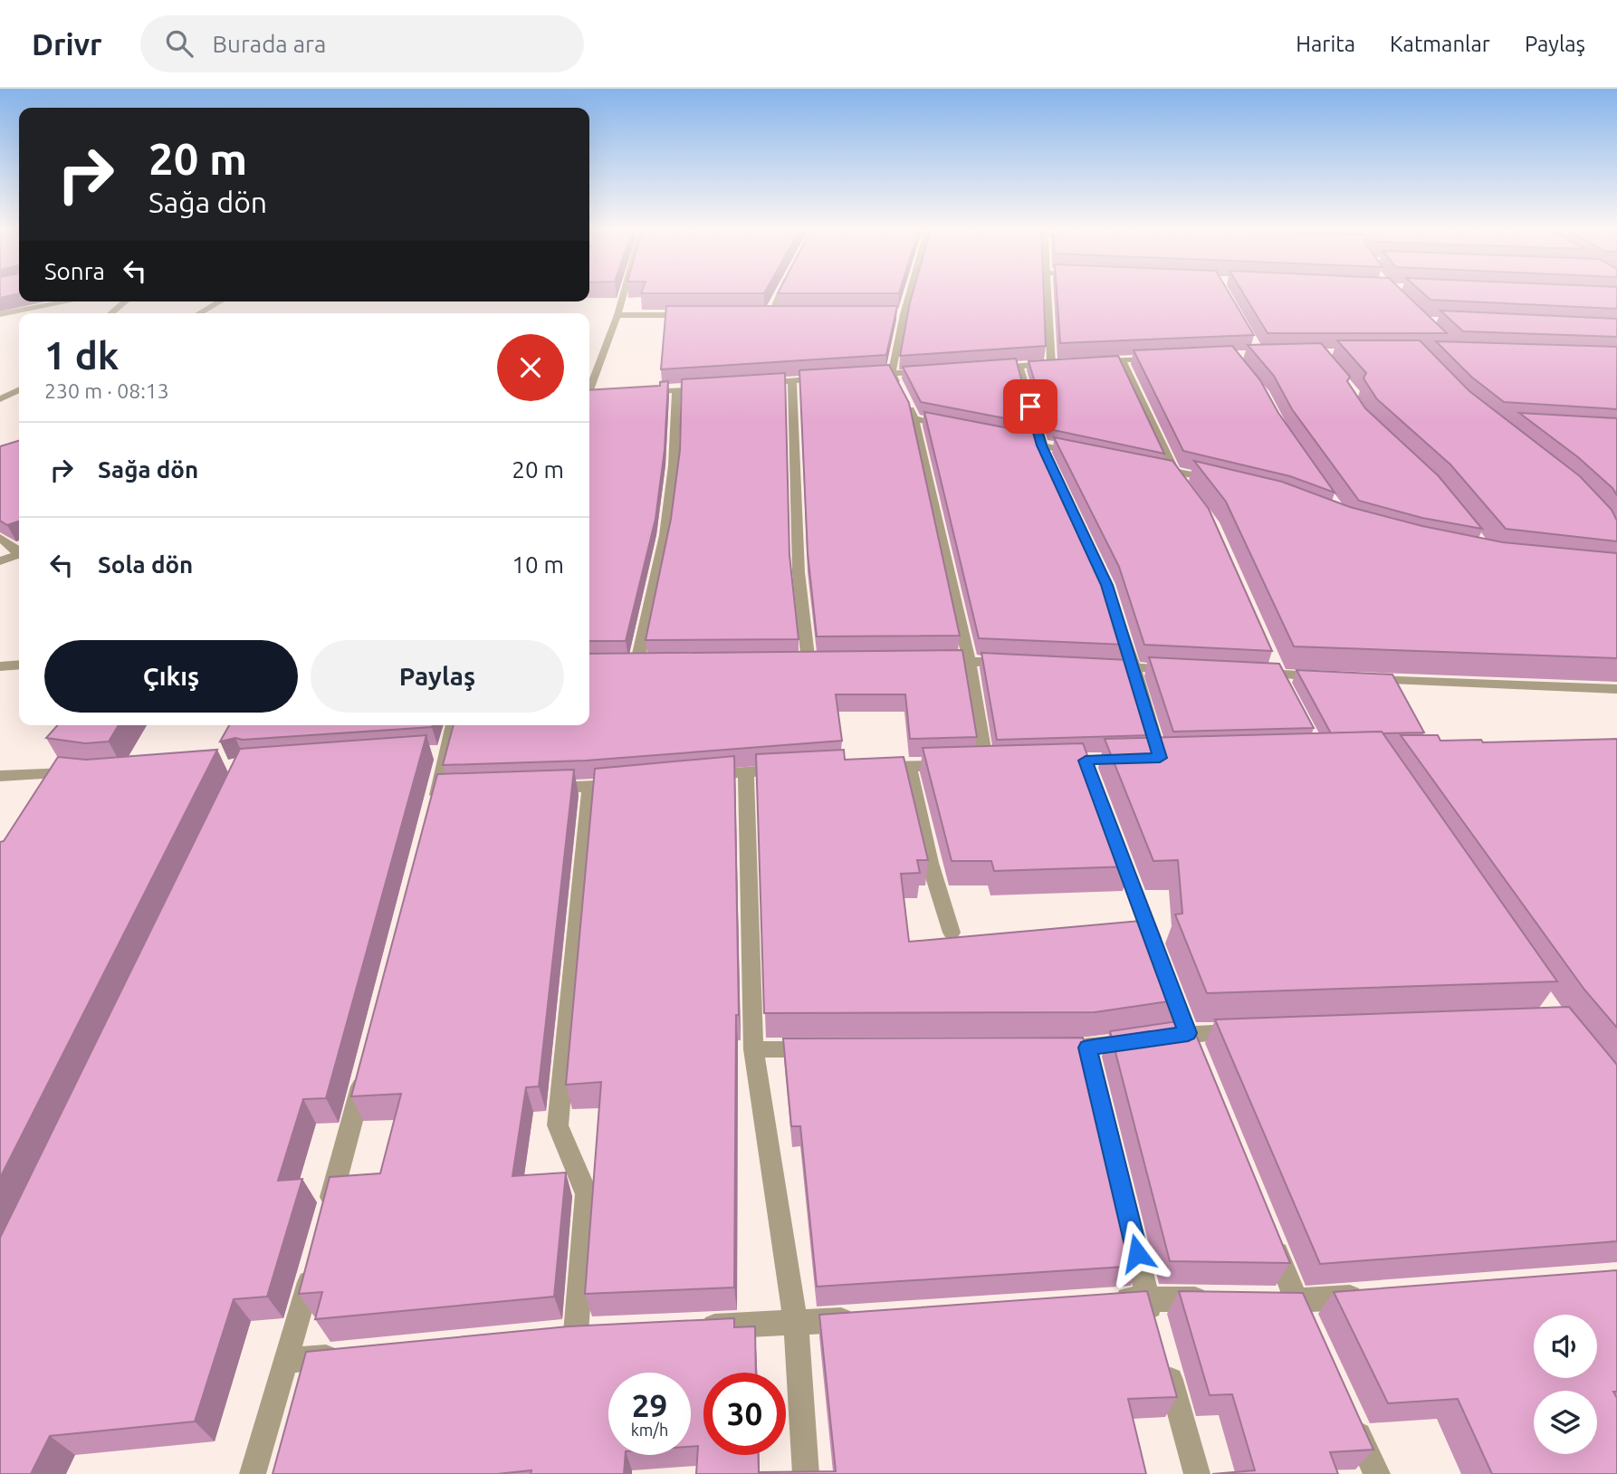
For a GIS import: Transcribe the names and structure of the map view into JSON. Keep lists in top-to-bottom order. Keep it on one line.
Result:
{"page":{"header":"Drivr","search":"Burada ara","nav":["Harita","Katmanlar","Paylaş"],"turn":["20 m","Sağa dön"],"then":"Sonra","heading":["1 dk","230 m · 08:13"],"list":[{"name":"Sağa dön","value":"20 m"},{"name":"Sola dön","value":"10 m"}],"buttons":["Çıkış","Paylaş"],"speed":"29 km/h","limit":"30"}}
